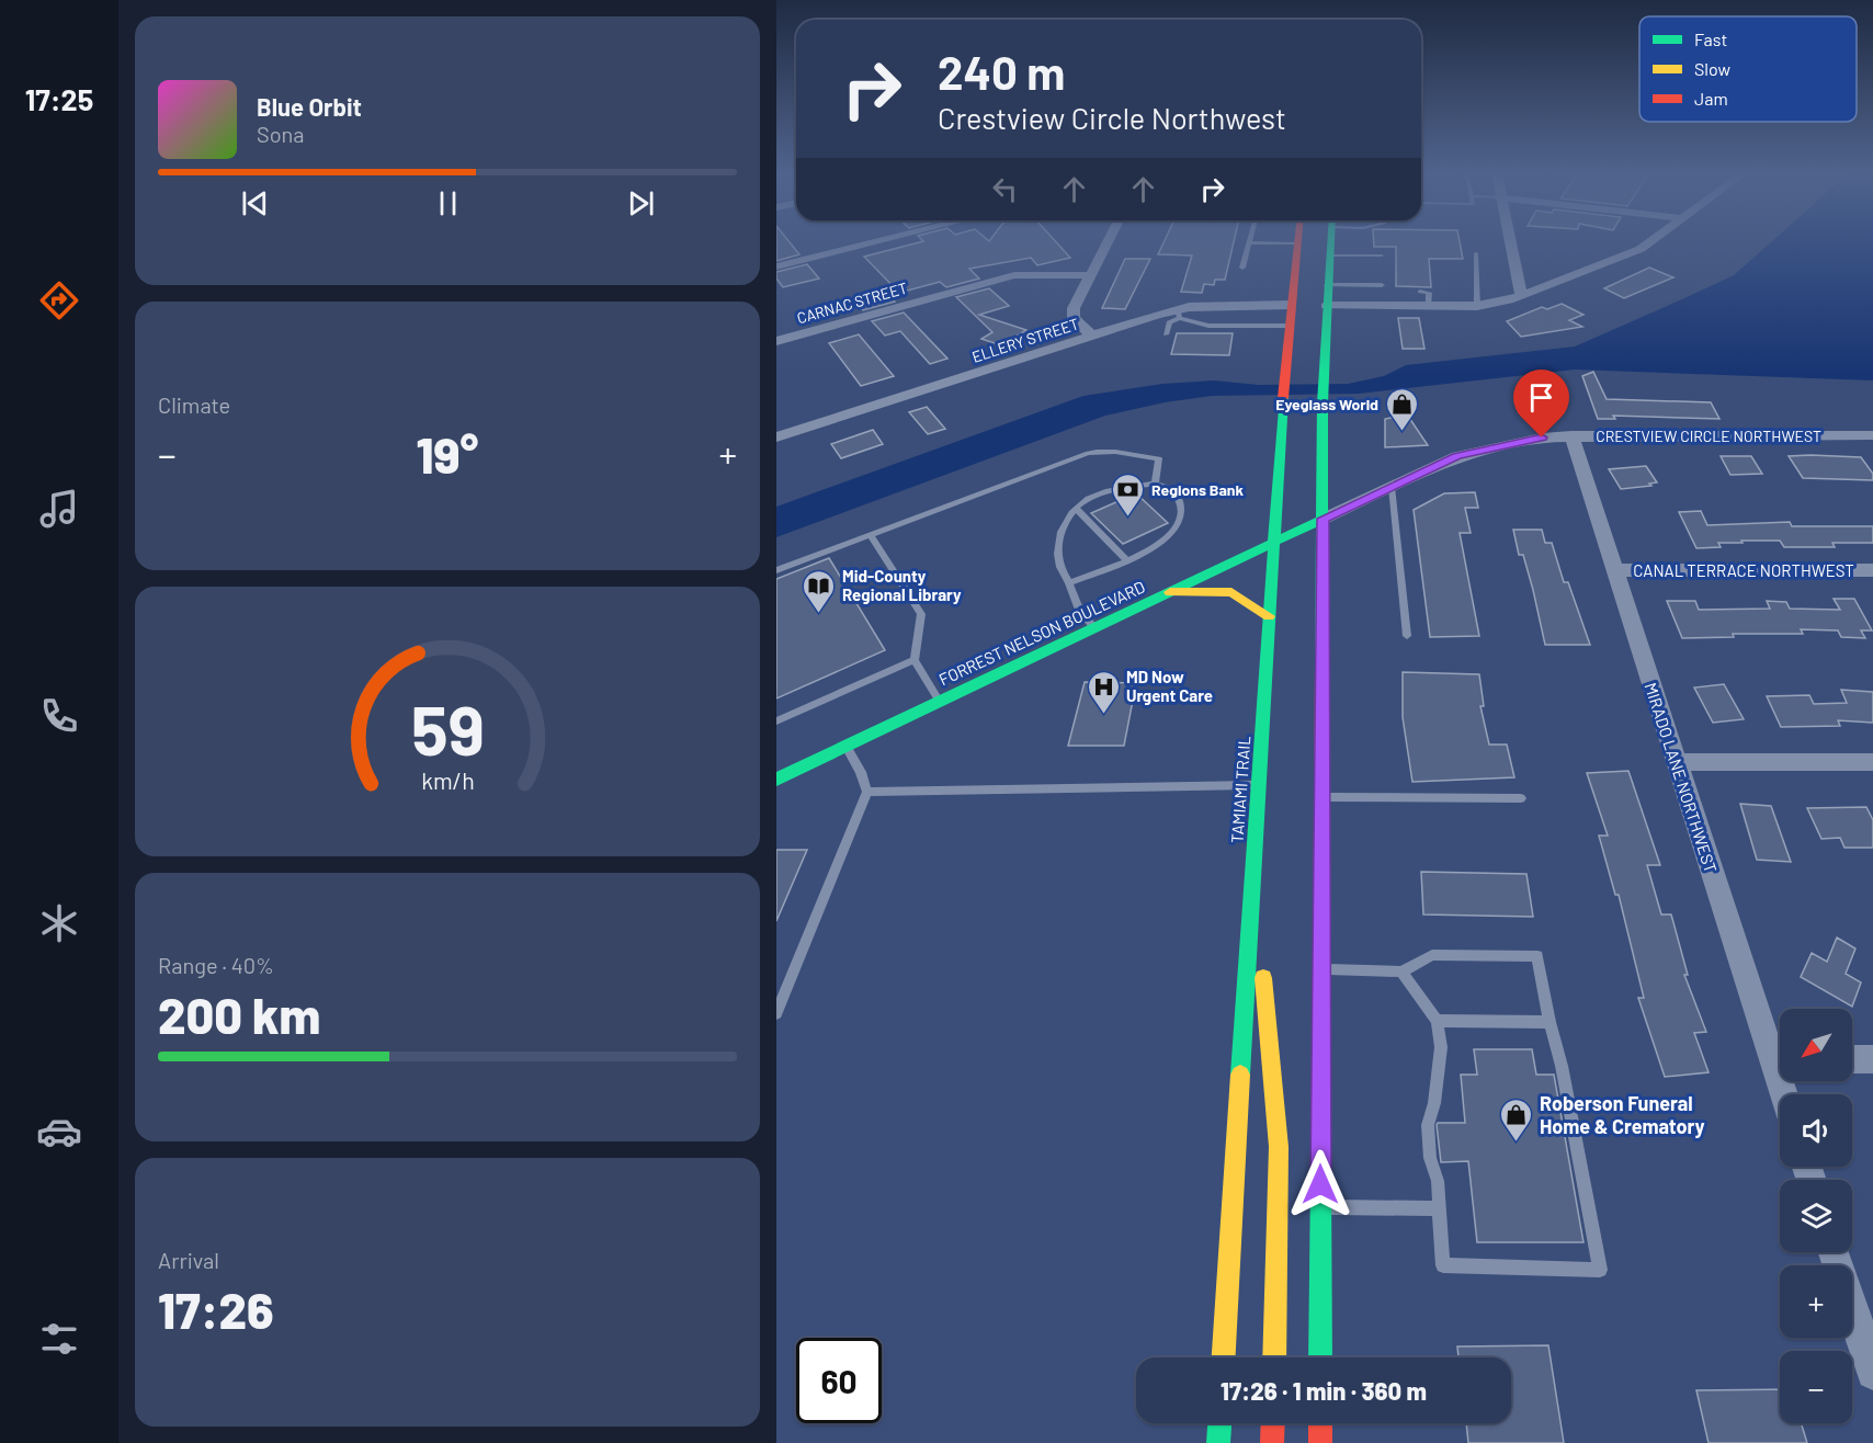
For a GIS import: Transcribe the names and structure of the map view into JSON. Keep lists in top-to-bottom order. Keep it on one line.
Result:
{"streets":{"main road":["FORREST NELSON BOULEVARD","TAMIAMI TRAIL"],"street":["CARNAC STREET","ELLERY STREET","CRESTVIEW CIRCLE NORTHWEST","CANAL TERRACE NORTHWEST","MIRADO LANE NORTHWEST"]},"crossings":[["ELLERY STREET","TAMIAMI TRAIL"],["CRESTVIEW CIRCLE NORTHWEST","FORREST NELSON BOULEVARD"],["CRESTVIEW CIRCLE NORTHWEST","MIRADO LANE NORTHWEST"],["CANAL TERRACE NORTHWEST","MIRADO LANE NORTHWEST"],["FORREST NELSON BOULEVARD","TAMIAMI TRAIL"]],"places":{"shop":["Eyeglass World","Roberson Funeral Home & Crematory"],"bank":["Regions Bank"],"library":["Mid-County Regional Library"],"hospital":["MD Now Urgent Care"]},"legend":["Fast","Slow","Jam"],"north":"bottom left","page":{"tabs":"17:25","turn":["240 m","Crestview Circle Northwest"],"song":["Blue Orbit","Sona"],"tile":["Climate",["Range · 40%","200 km"],["Arrival","17:26"]],"heat":["−","19°","+"],"map_buttons":["+","−"],"limit":"60","trip":"17:26 · 1 min · 360 m","gauge":["59","km/h"]}}
